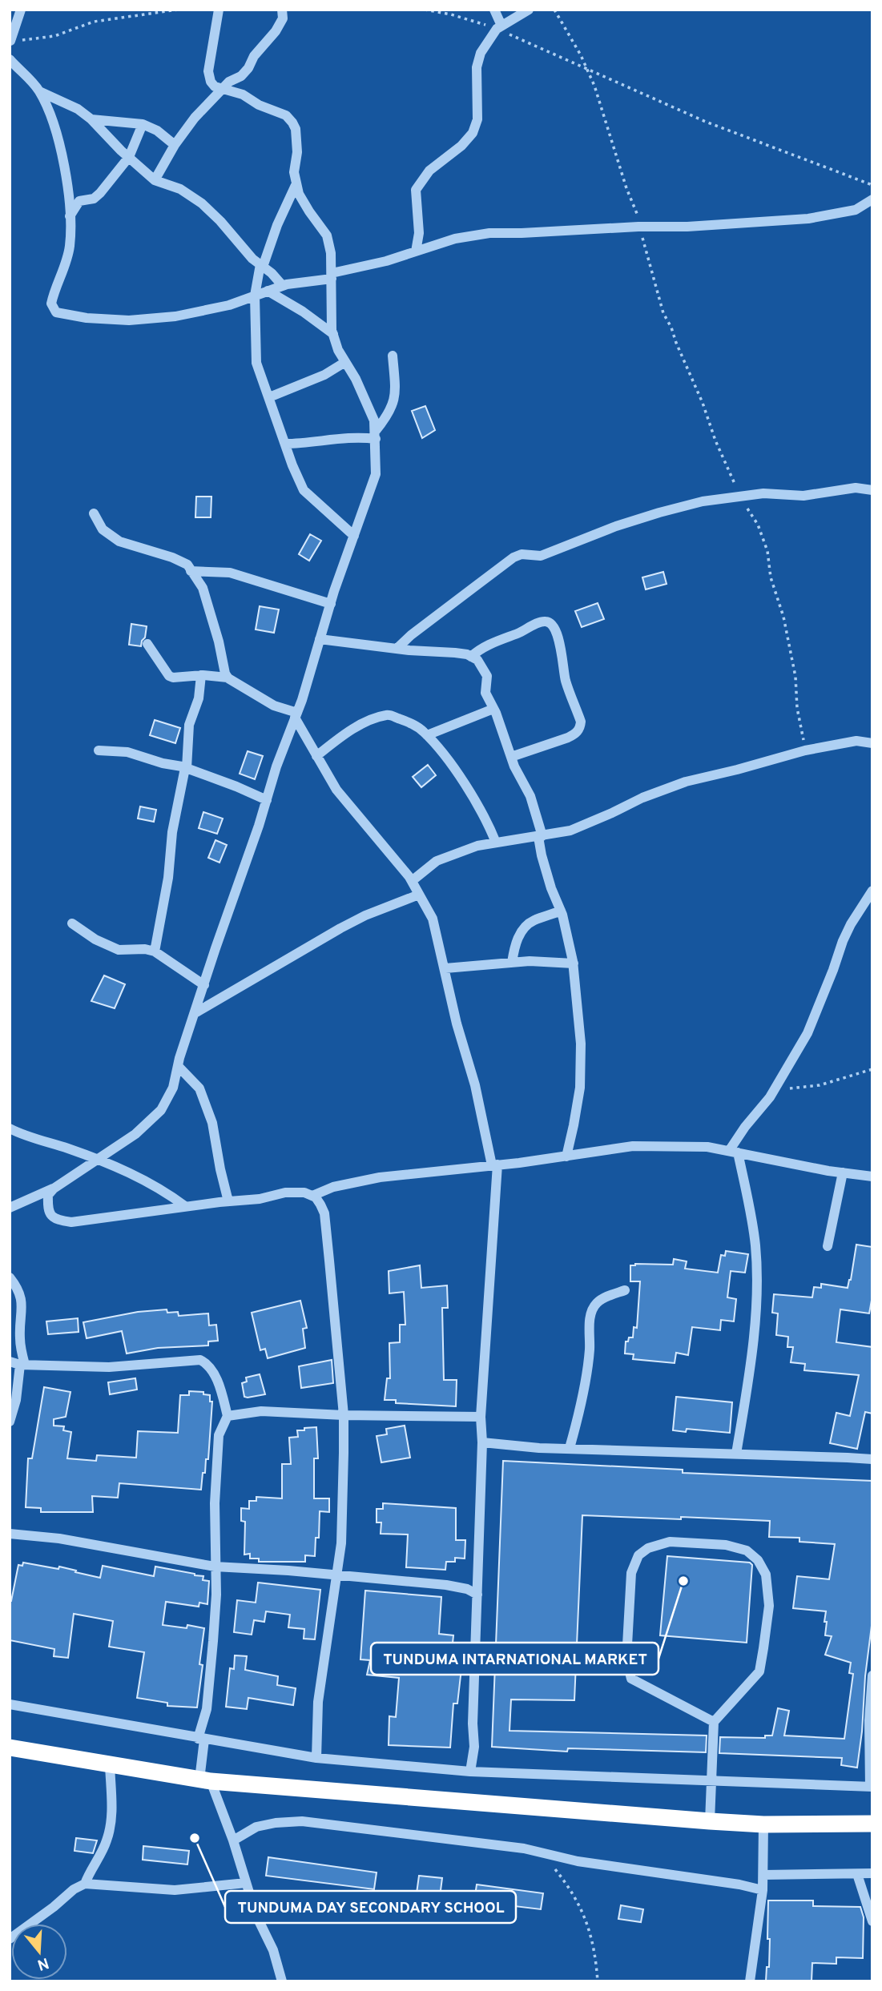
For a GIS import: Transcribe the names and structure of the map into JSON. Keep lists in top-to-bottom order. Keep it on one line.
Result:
{"places":["TUNDUMA INTARNATIONAL MARKET","TUNDUMA DAY SECONDARY SCHOOL"],"north":"bottom"}
